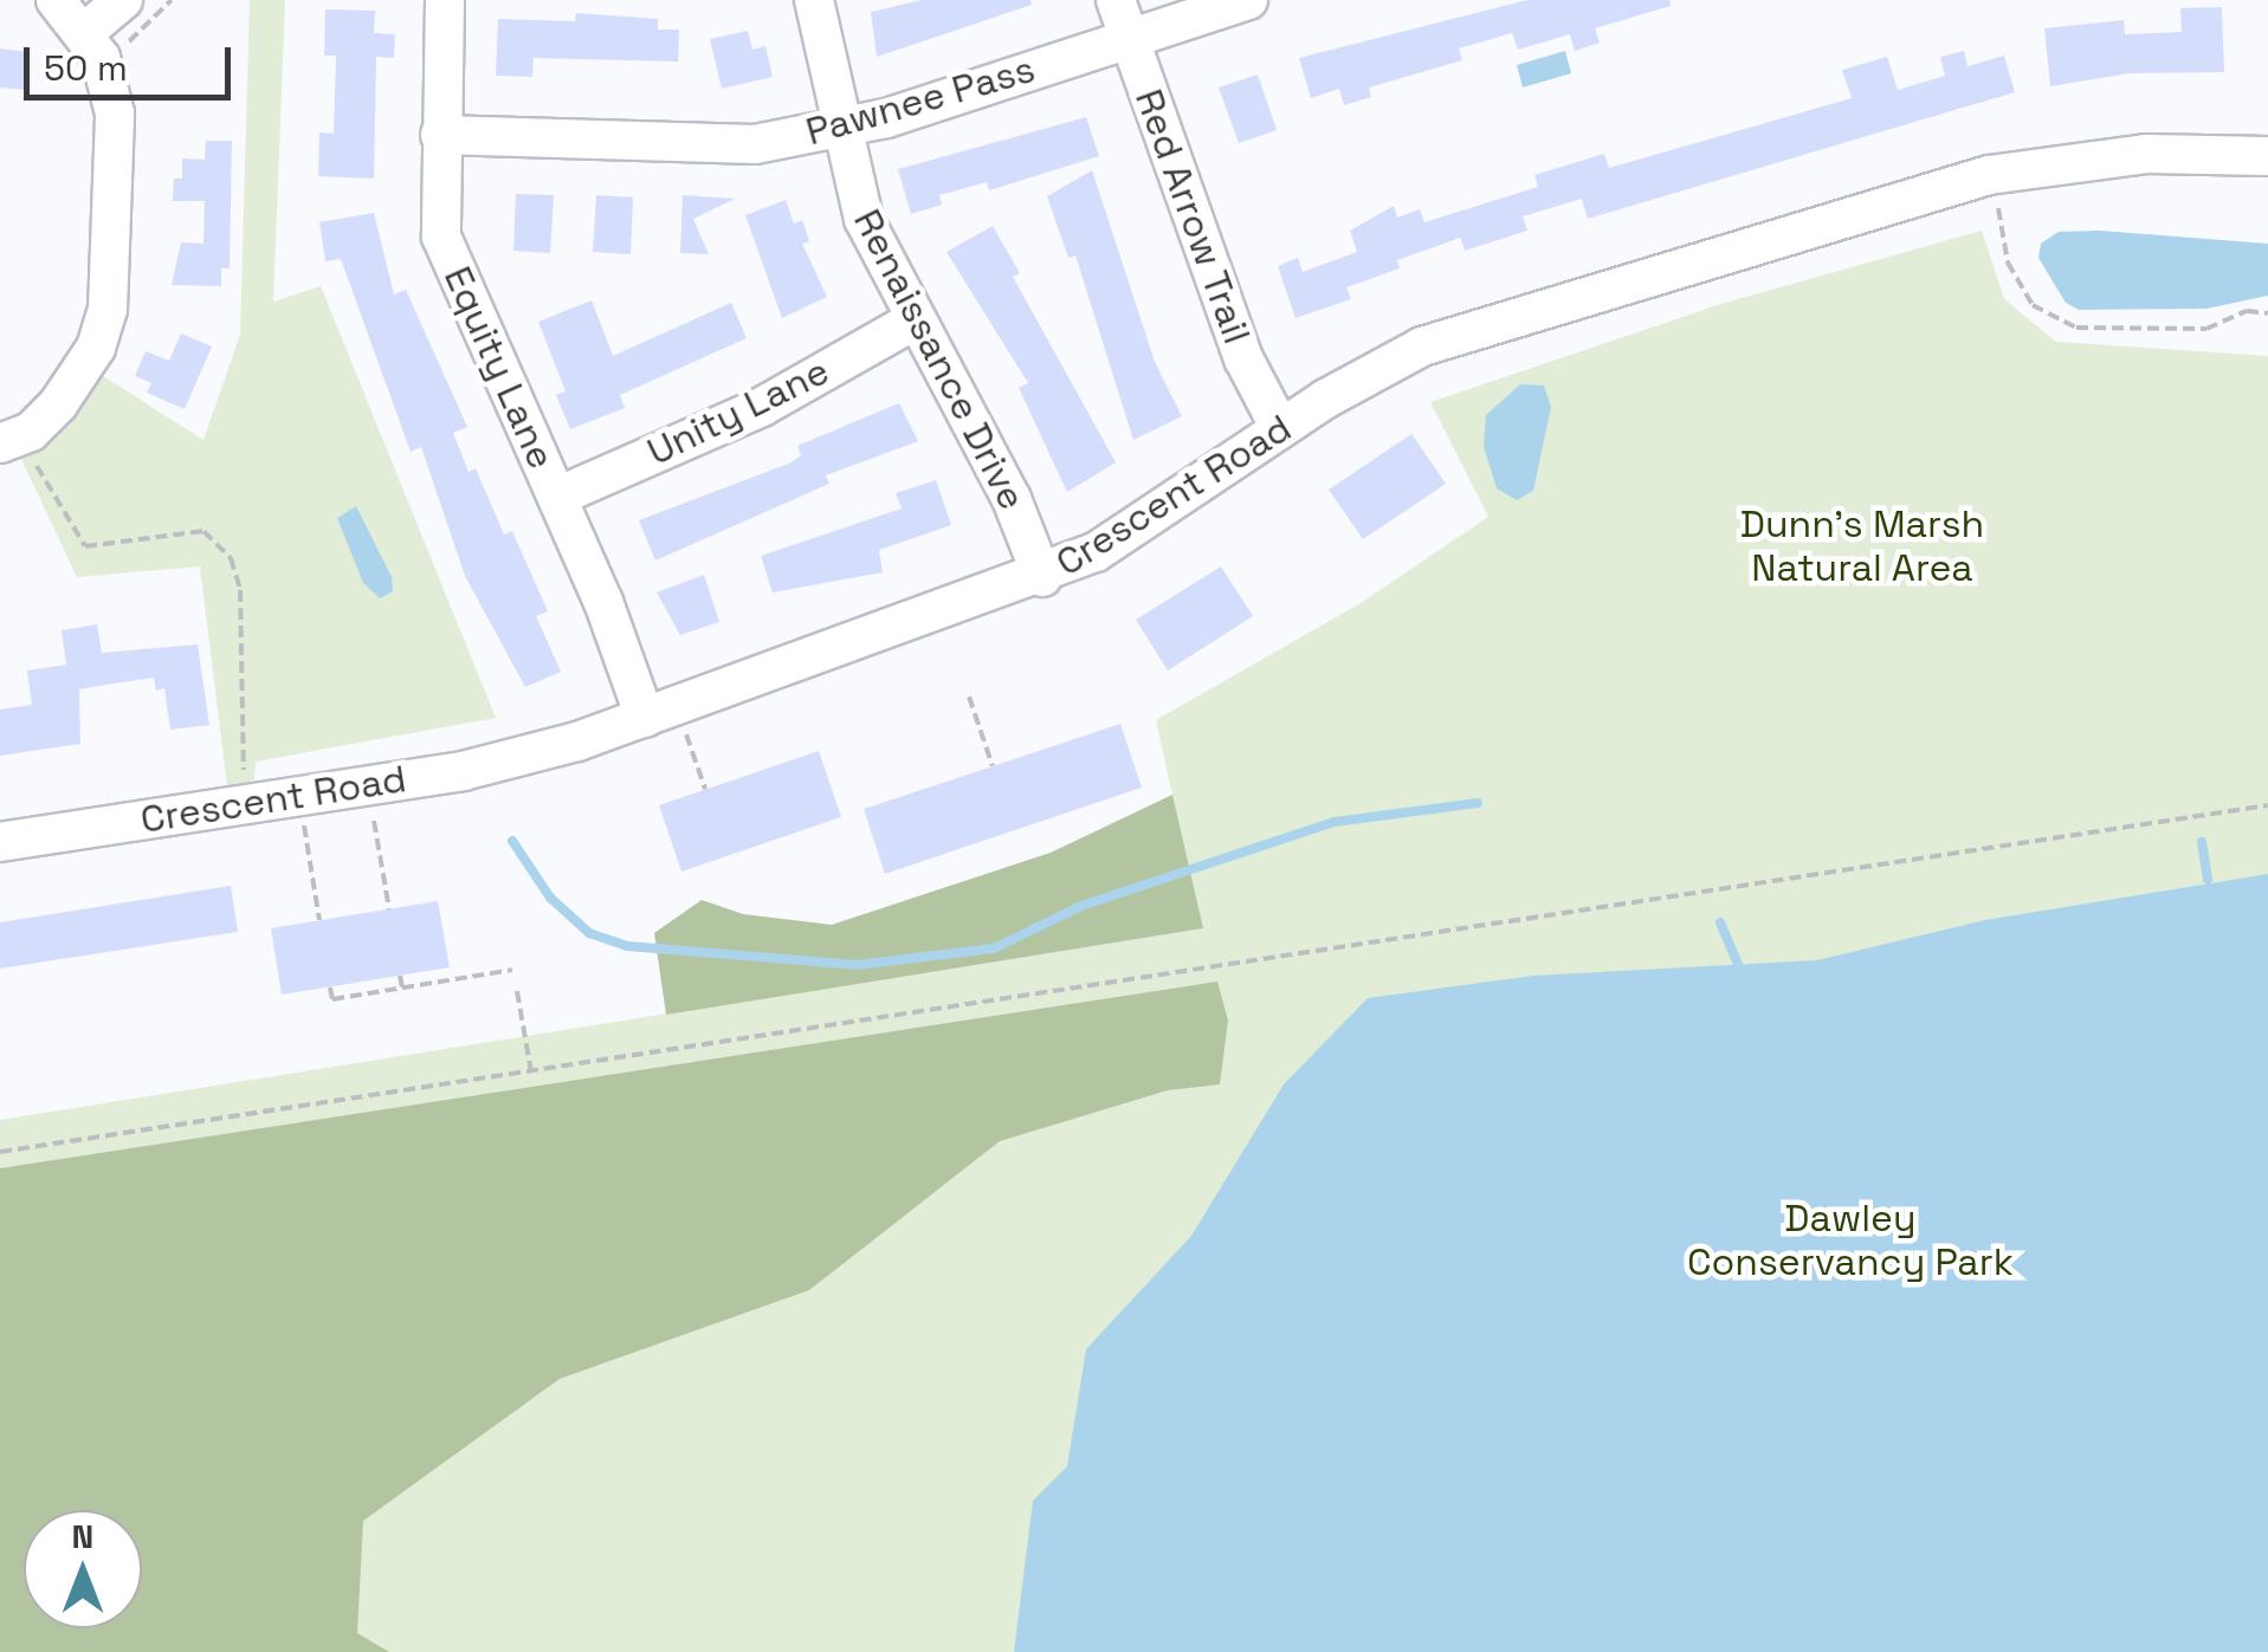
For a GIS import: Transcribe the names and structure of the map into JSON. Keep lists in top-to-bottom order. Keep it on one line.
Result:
{"streets":{"street":["Pawnee Pass","Red Arrow Trail","Renaissance Drive","Equity Lane","Unity Lane","Crescent Road"]},"crossings":[["Pawnee Pass","Red Arrow Trail"],["Pawnee Pass","Renaissance Drive"],["Pawnee Pass","Equity Lane"],["Red Arrow Trail","Crescent Road"],["Renaissance Drive","Unity Lane"],["Renaissance Drive","Crescent Road"],["Equity Lane","Unity Lane"],["Equity Lane","Crescent Road"]],"parks":["Dunn's Marsh Natural Area","Dawley Conservancy Park"],"scale_bar":"50 m","north":"top"}
